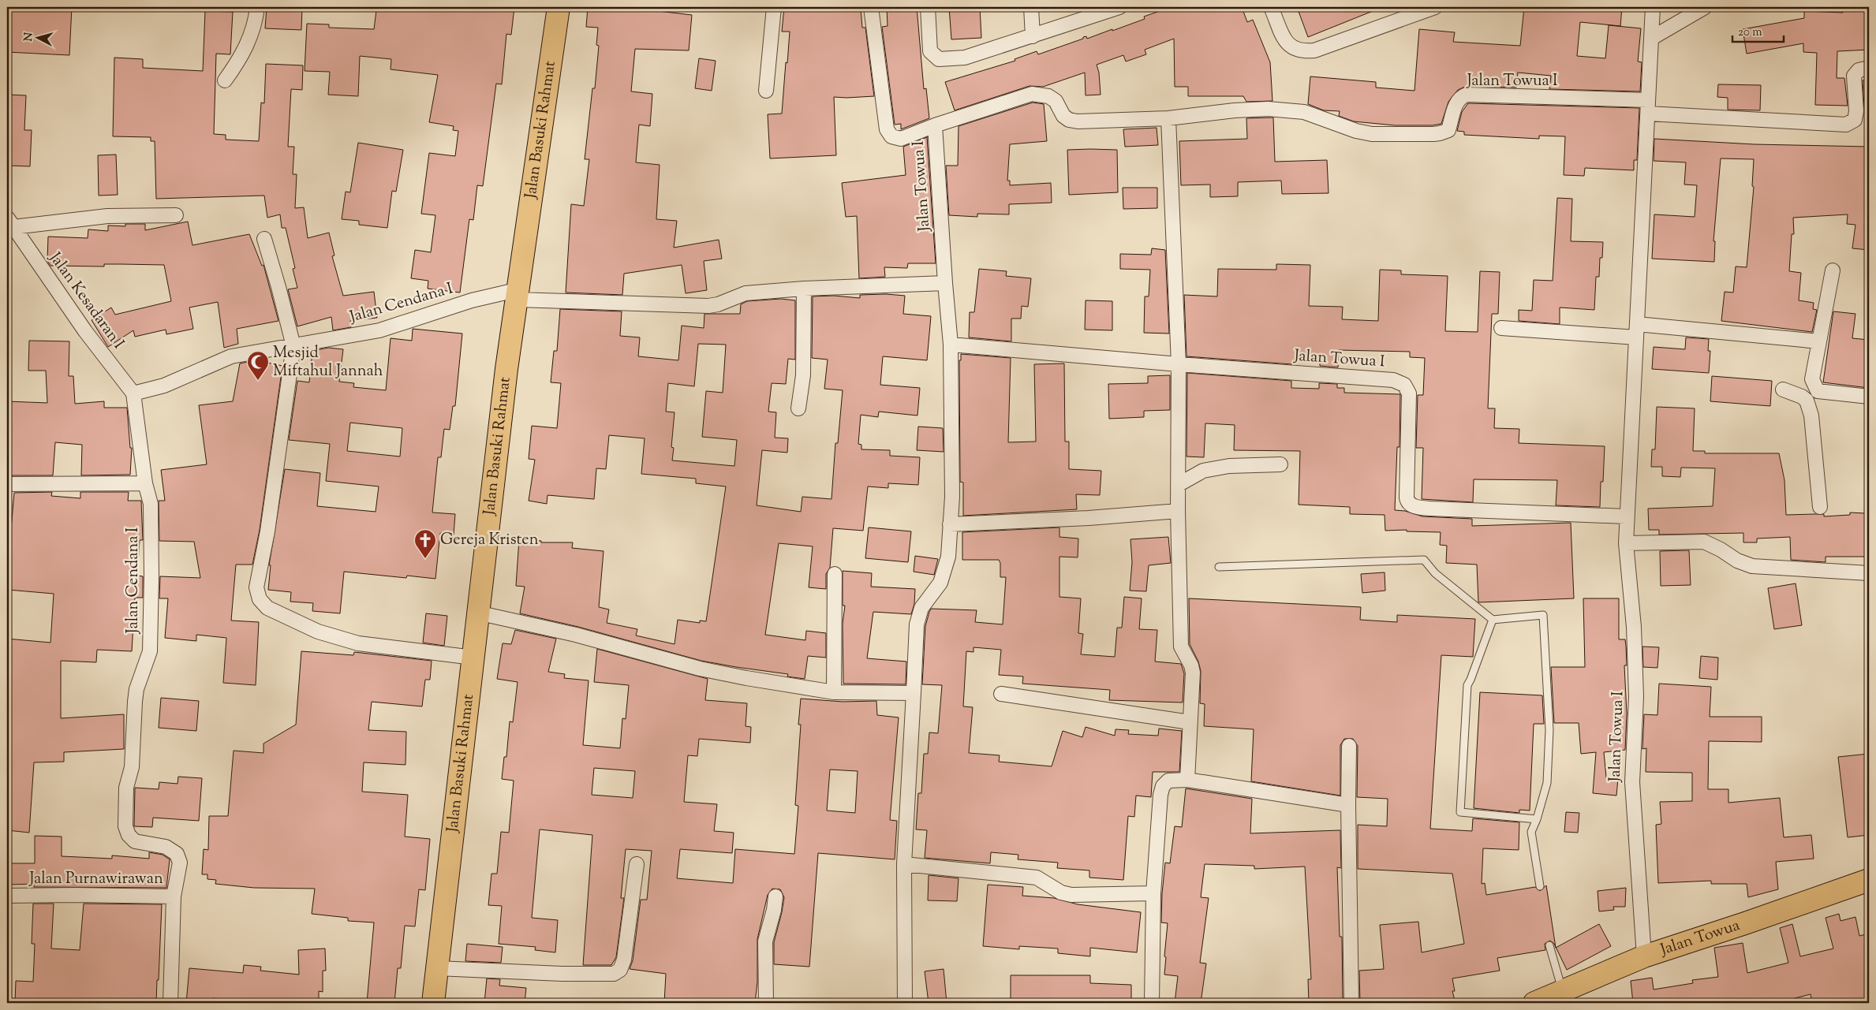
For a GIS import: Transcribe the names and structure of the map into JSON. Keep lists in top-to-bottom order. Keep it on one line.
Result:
{"streets":{"main road":["Jalan Basuki Rahmat","Jalan Towua"],"street":["Jalan Towua I","Jalan Kesadaran I","Jalan Cendana I","Jalan Purnawirawan"]},"crossings":[["Jalan Towua I","Jalan Cendana I"],["Jalan Towua I","Jalan Towua"],["Jalan Basuki Rahmat","Jalan Cendana I"],["Jalan Kesadaran I","Jalan Cendana I"],["Jalan Cendana I","Jalan Purnawirawan"]],"places":{"mosque":["Mesjid Miftahul Jannah"],"church":["Gereja Kristen"]},"scale_bar":"20 m","north":"left"}
